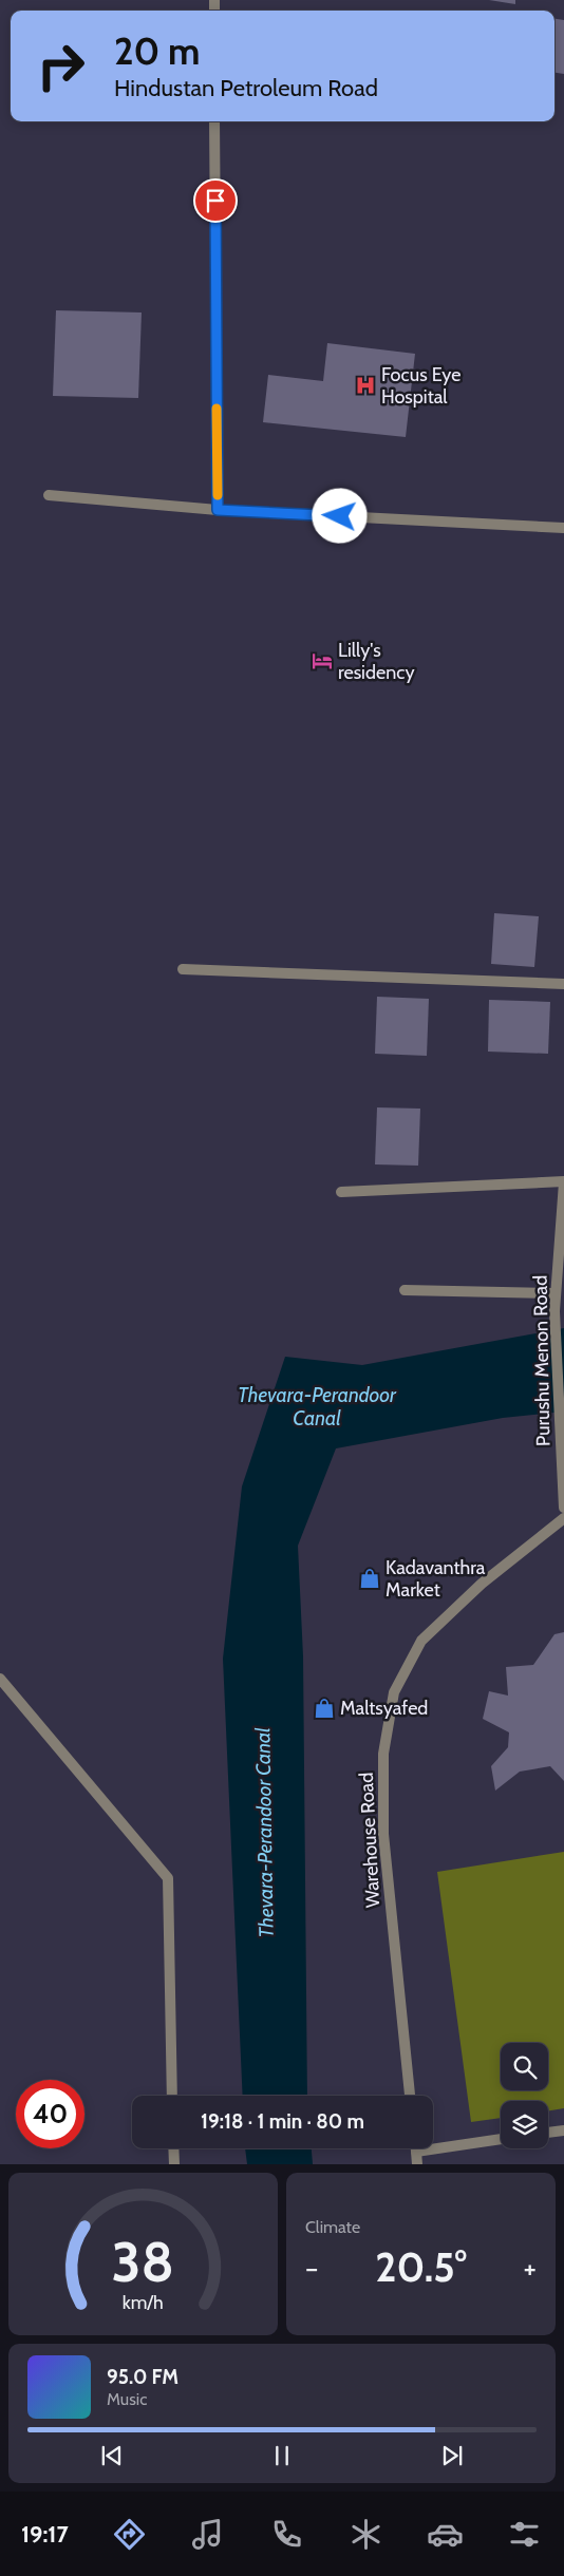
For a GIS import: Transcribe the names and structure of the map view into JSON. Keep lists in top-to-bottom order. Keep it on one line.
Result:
{"streets":{"street":["Purushu Menon Road","Warehouse Road"]},"water":["Thevara-Perandoor Canal"],"places":{"hospital":["Focus Eye Hospital"],"hotel":["Lilly's residency"],"shop":["Kadavanthra Market","Maltsyafed"]},"page":{"turn":["20 m","Hindustan Petroleum Road"],"limit":"40","trip":"19:18 · 1 min · 80 m","tile":"Climate","heat":["−","20.5°","+"],"song":["95.0 FM","Music"],"tabs":"19:17","gauge":["38","km/h"]}}
